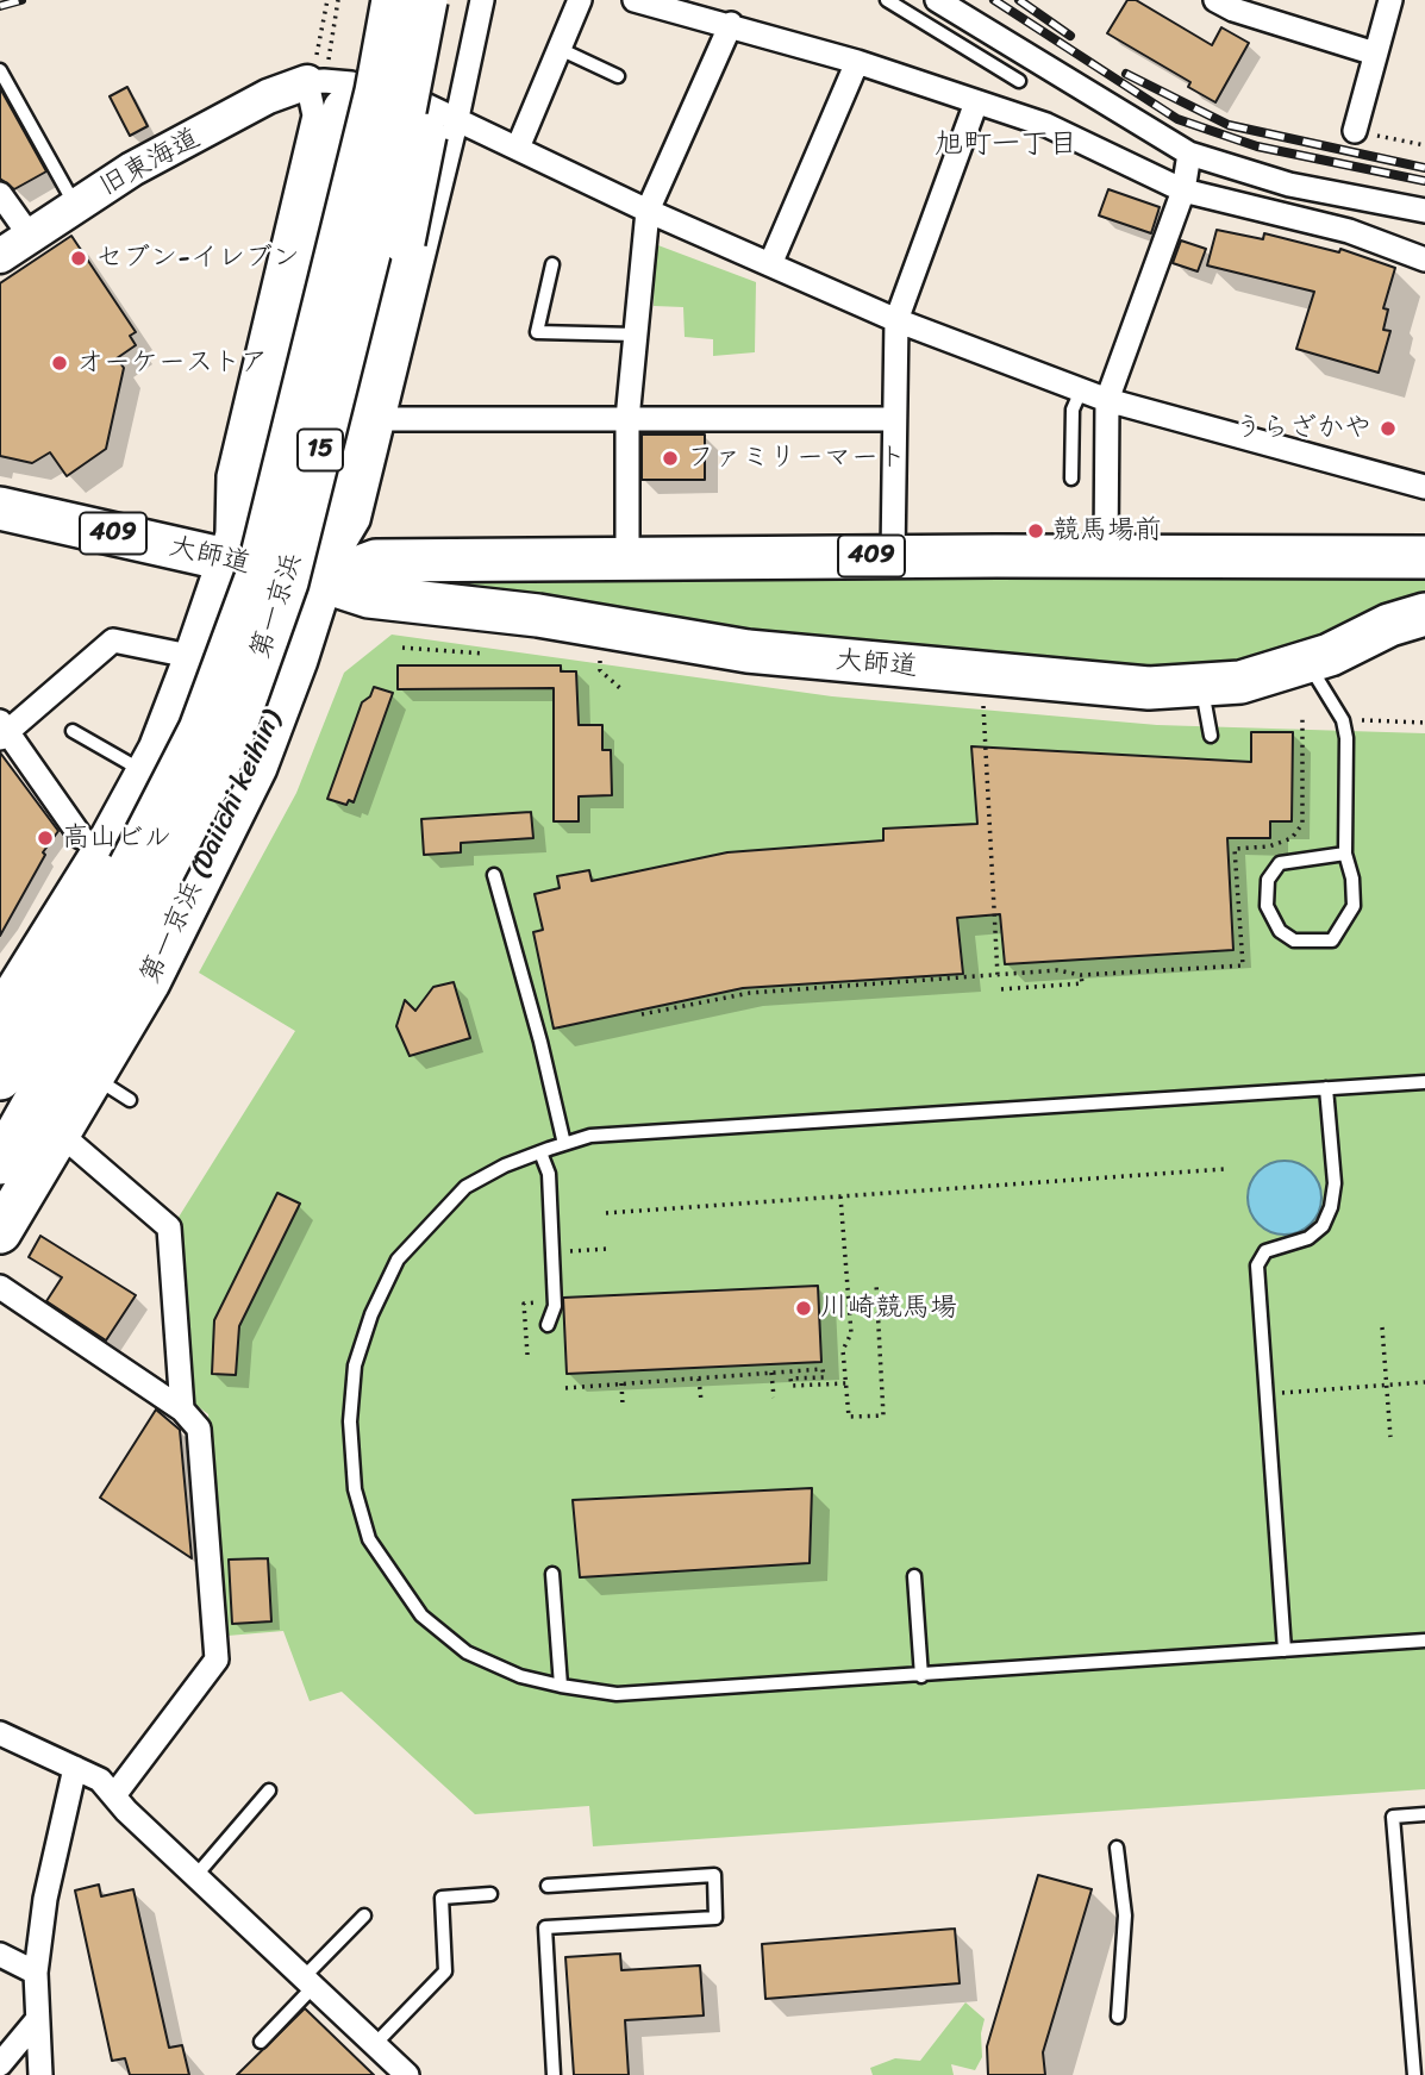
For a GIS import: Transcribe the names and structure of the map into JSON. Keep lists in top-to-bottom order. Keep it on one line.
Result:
{"streets":{"highway":["15","409","大師道","第一京浜","第一京浜 (Daiichi keihin)"],"street":["旧東海道"]},"crossings":[["409","大師道"],["409","第一京浜 (Daiichi keihin)"],["大師道","第一京浜 (Daiichi keihin)"]],"districts":["旭町一丁目"],"places":["セブン-イレブン","オーケーストア","うらざかや","ファミリーマート","競馬場前","高山ビル","川崎競馬場"]}
